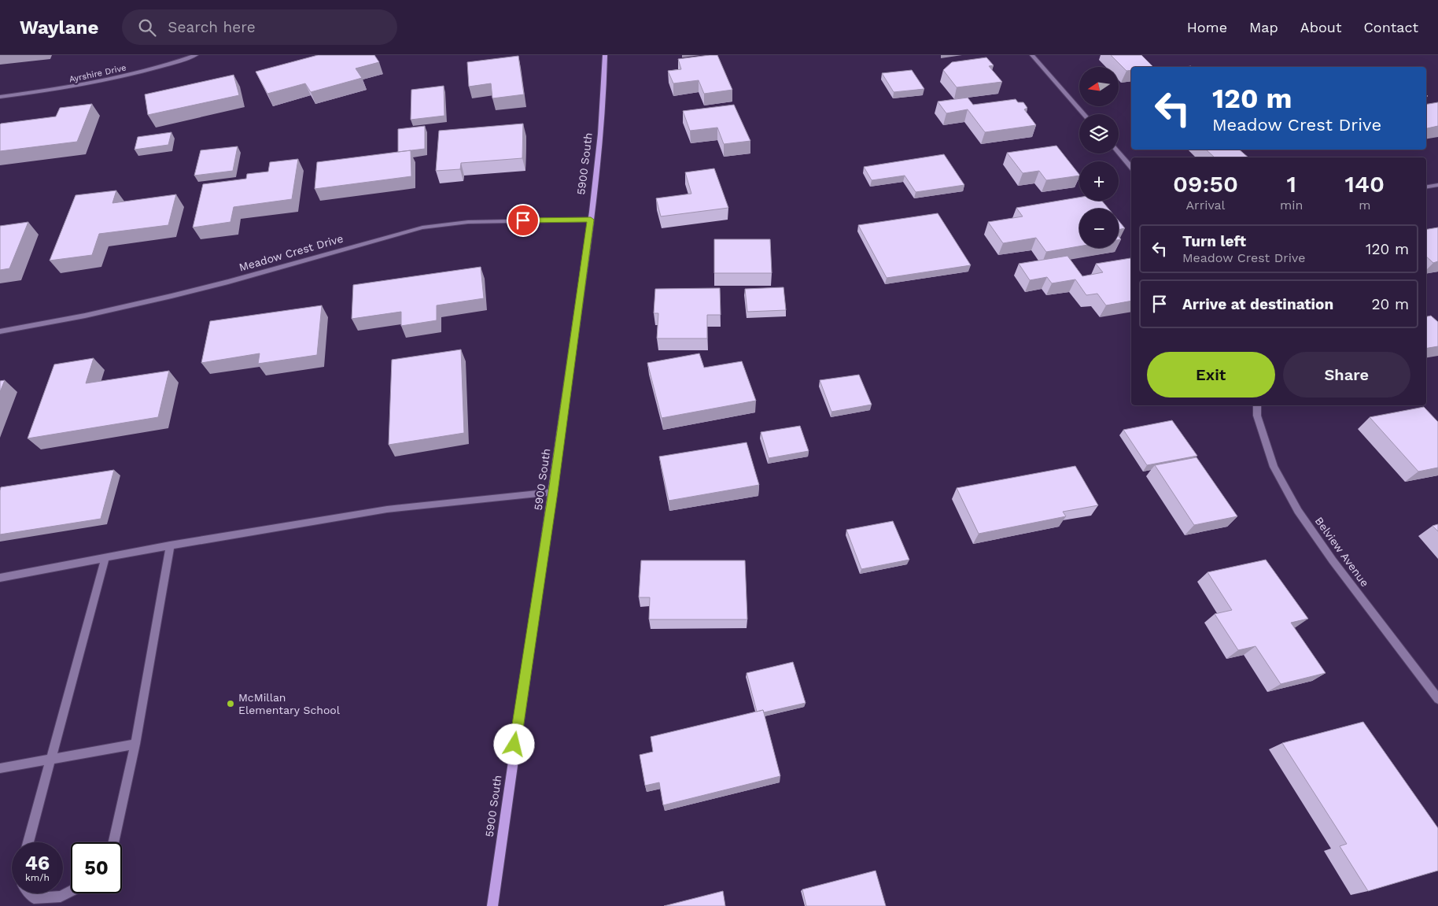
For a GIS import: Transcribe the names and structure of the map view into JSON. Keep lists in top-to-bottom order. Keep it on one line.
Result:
{"streets":{"main road":["5900 South"],"street":["Ayrshire Drive","Meadow Crest Drive","Belview Avenue"]},"crossings":[["5900 South","Meadow Crest Drive"]],"places":["McMillan Elementary School"],"north":"left","page":{"header":"Waylane","search":"Search here","nav":["Home","Map","About","Contact"],"map_buttons":["+","−"],"turn":["120 m","Meadow Crest Drive"],"eta":["09:50","Arrival","1","min","140","m"],"list":[{"name":"Turn left","note":"Meadow Crest Drive","value":"120 m"},{"name":"Arrive at destination","value":"20 m"}],"buttons":["Exit","Share"],"speed":"46 km/h","limit":"50"}}
